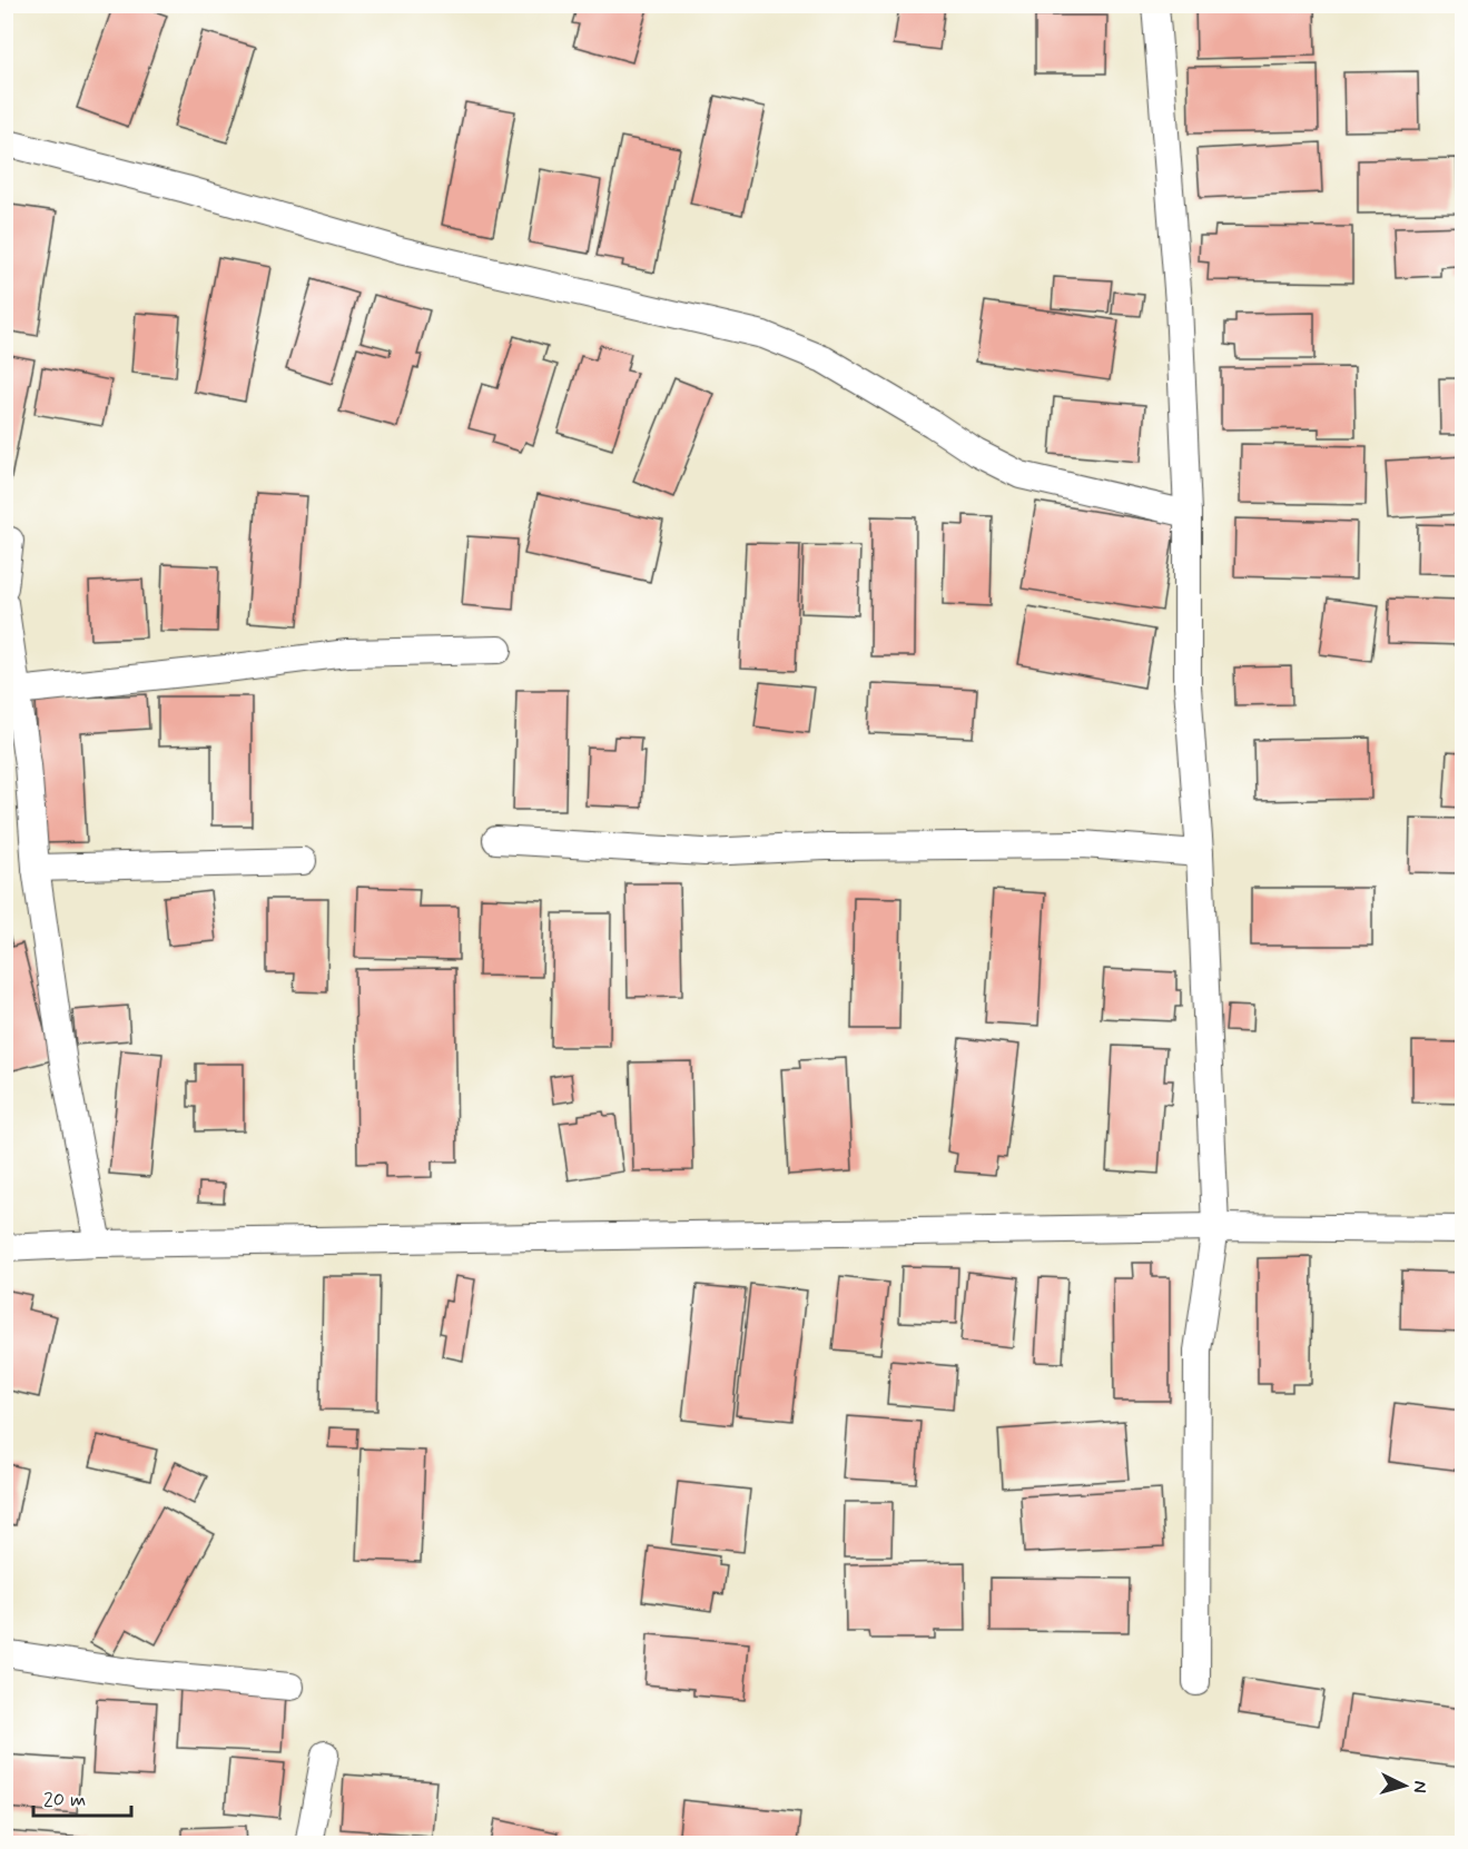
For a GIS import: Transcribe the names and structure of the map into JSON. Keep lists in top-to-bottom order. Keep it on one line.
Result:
{"scale_bar":"20 m","north":"right"}
